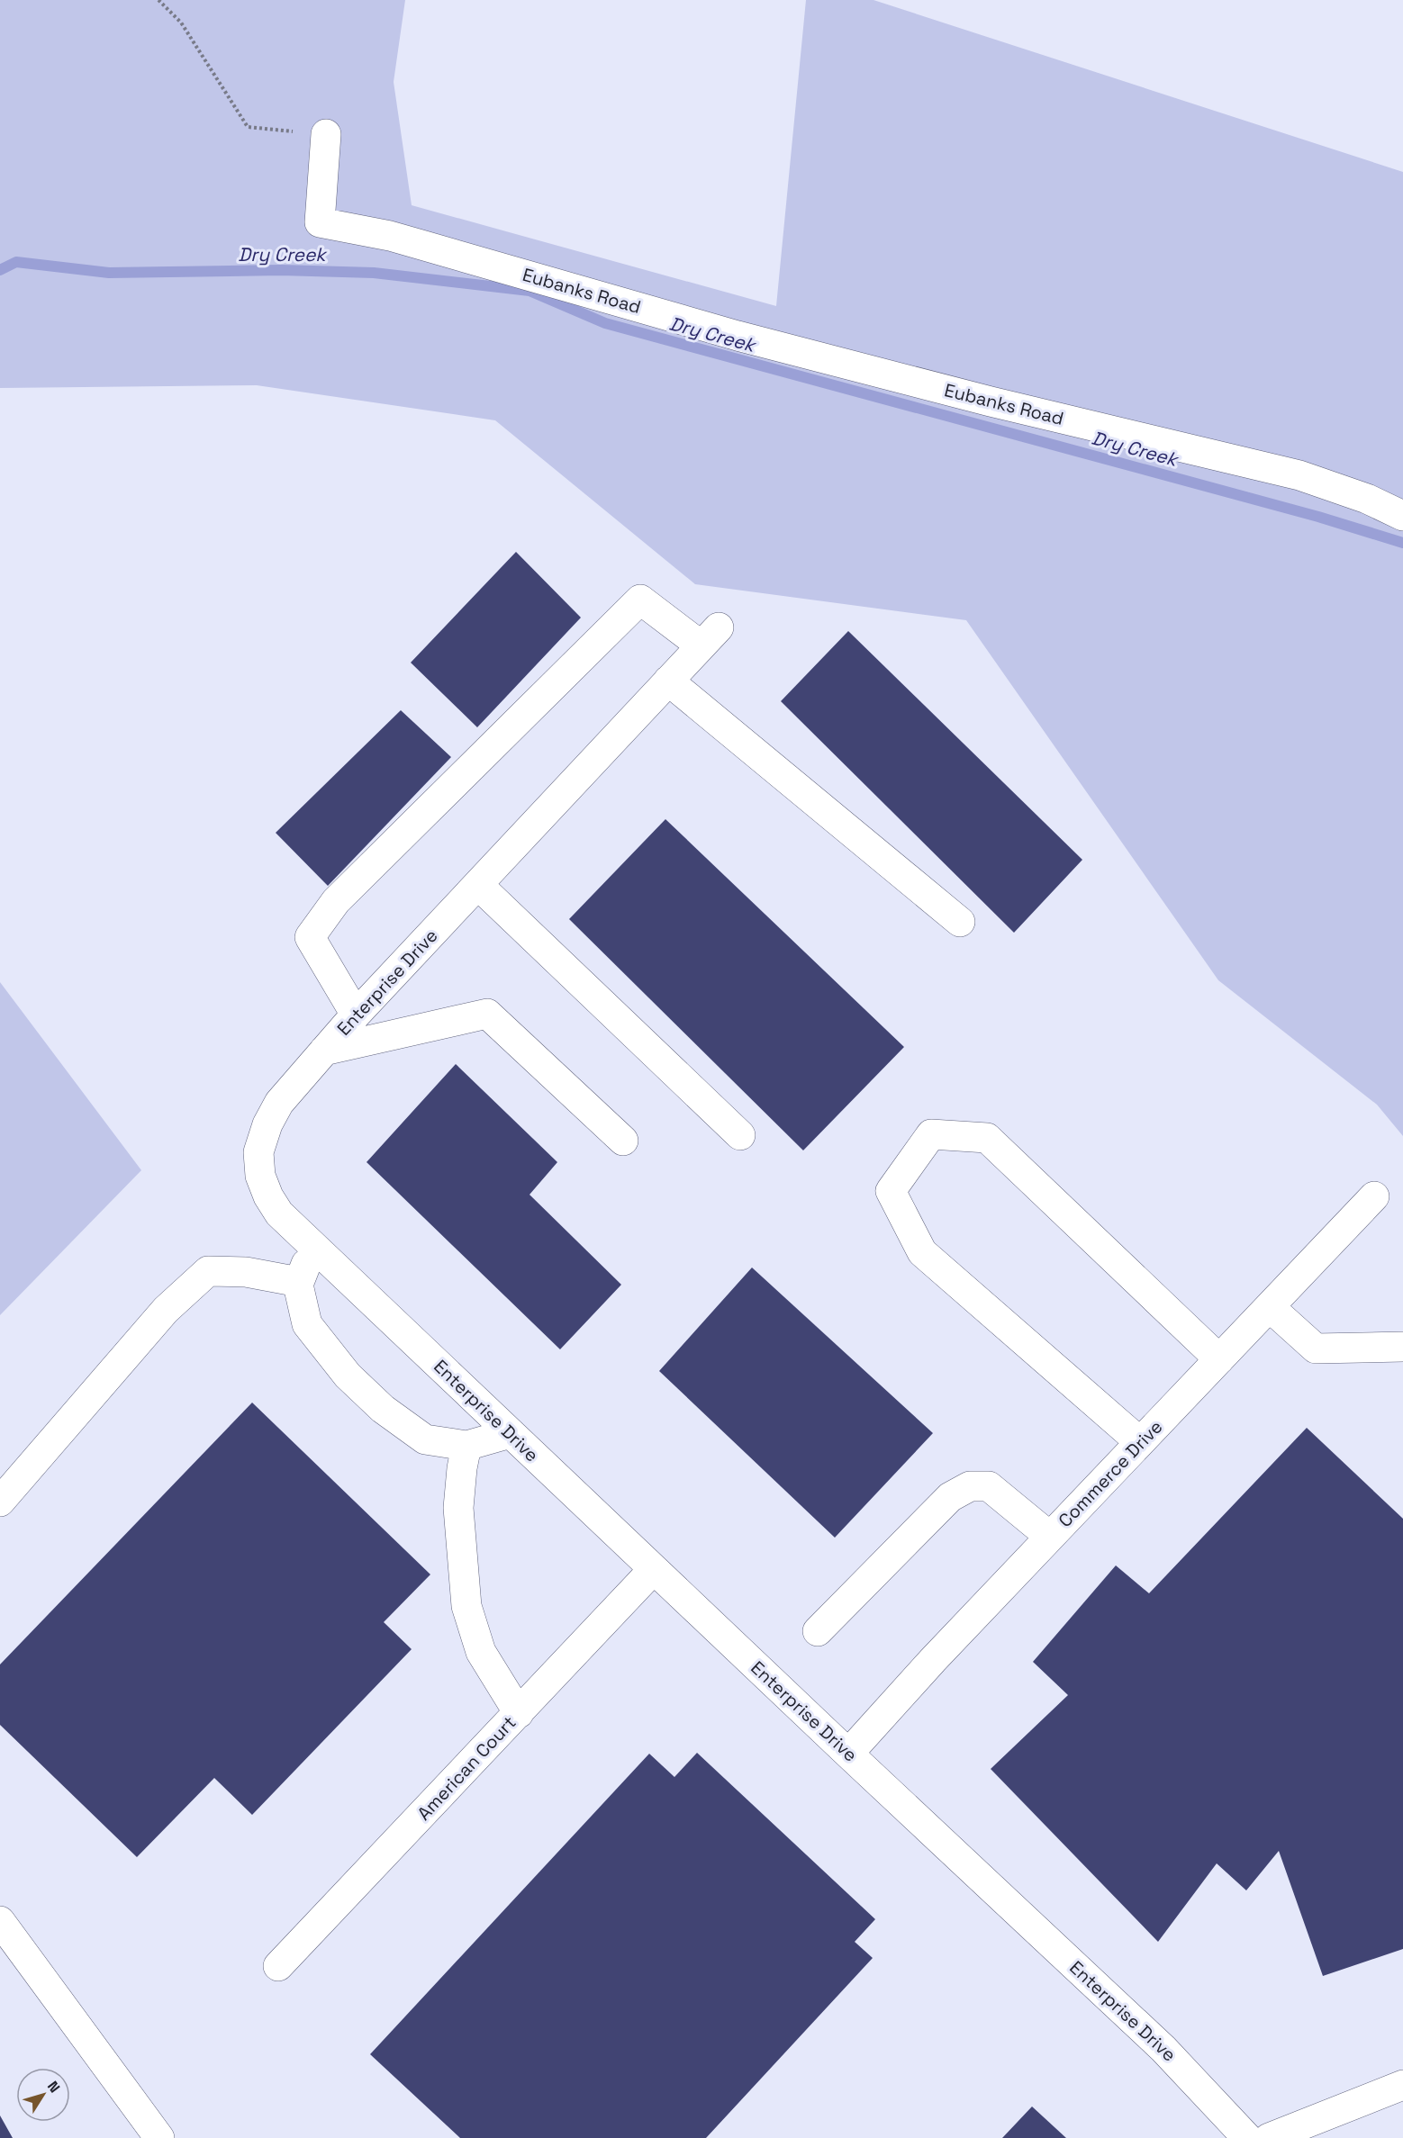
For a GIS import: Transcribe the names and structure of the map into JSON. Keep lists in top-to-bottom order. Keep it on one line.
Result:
{"streets":{"street":["Eubanks Road","Enterprise Drive","Commerce Drive","American Court"]},"crossings":[["Enterprise Drive","Commerce Drive"],["Enterprise Drive","American Court"]],"water":["Dry Creek"],"north":"top right"}
